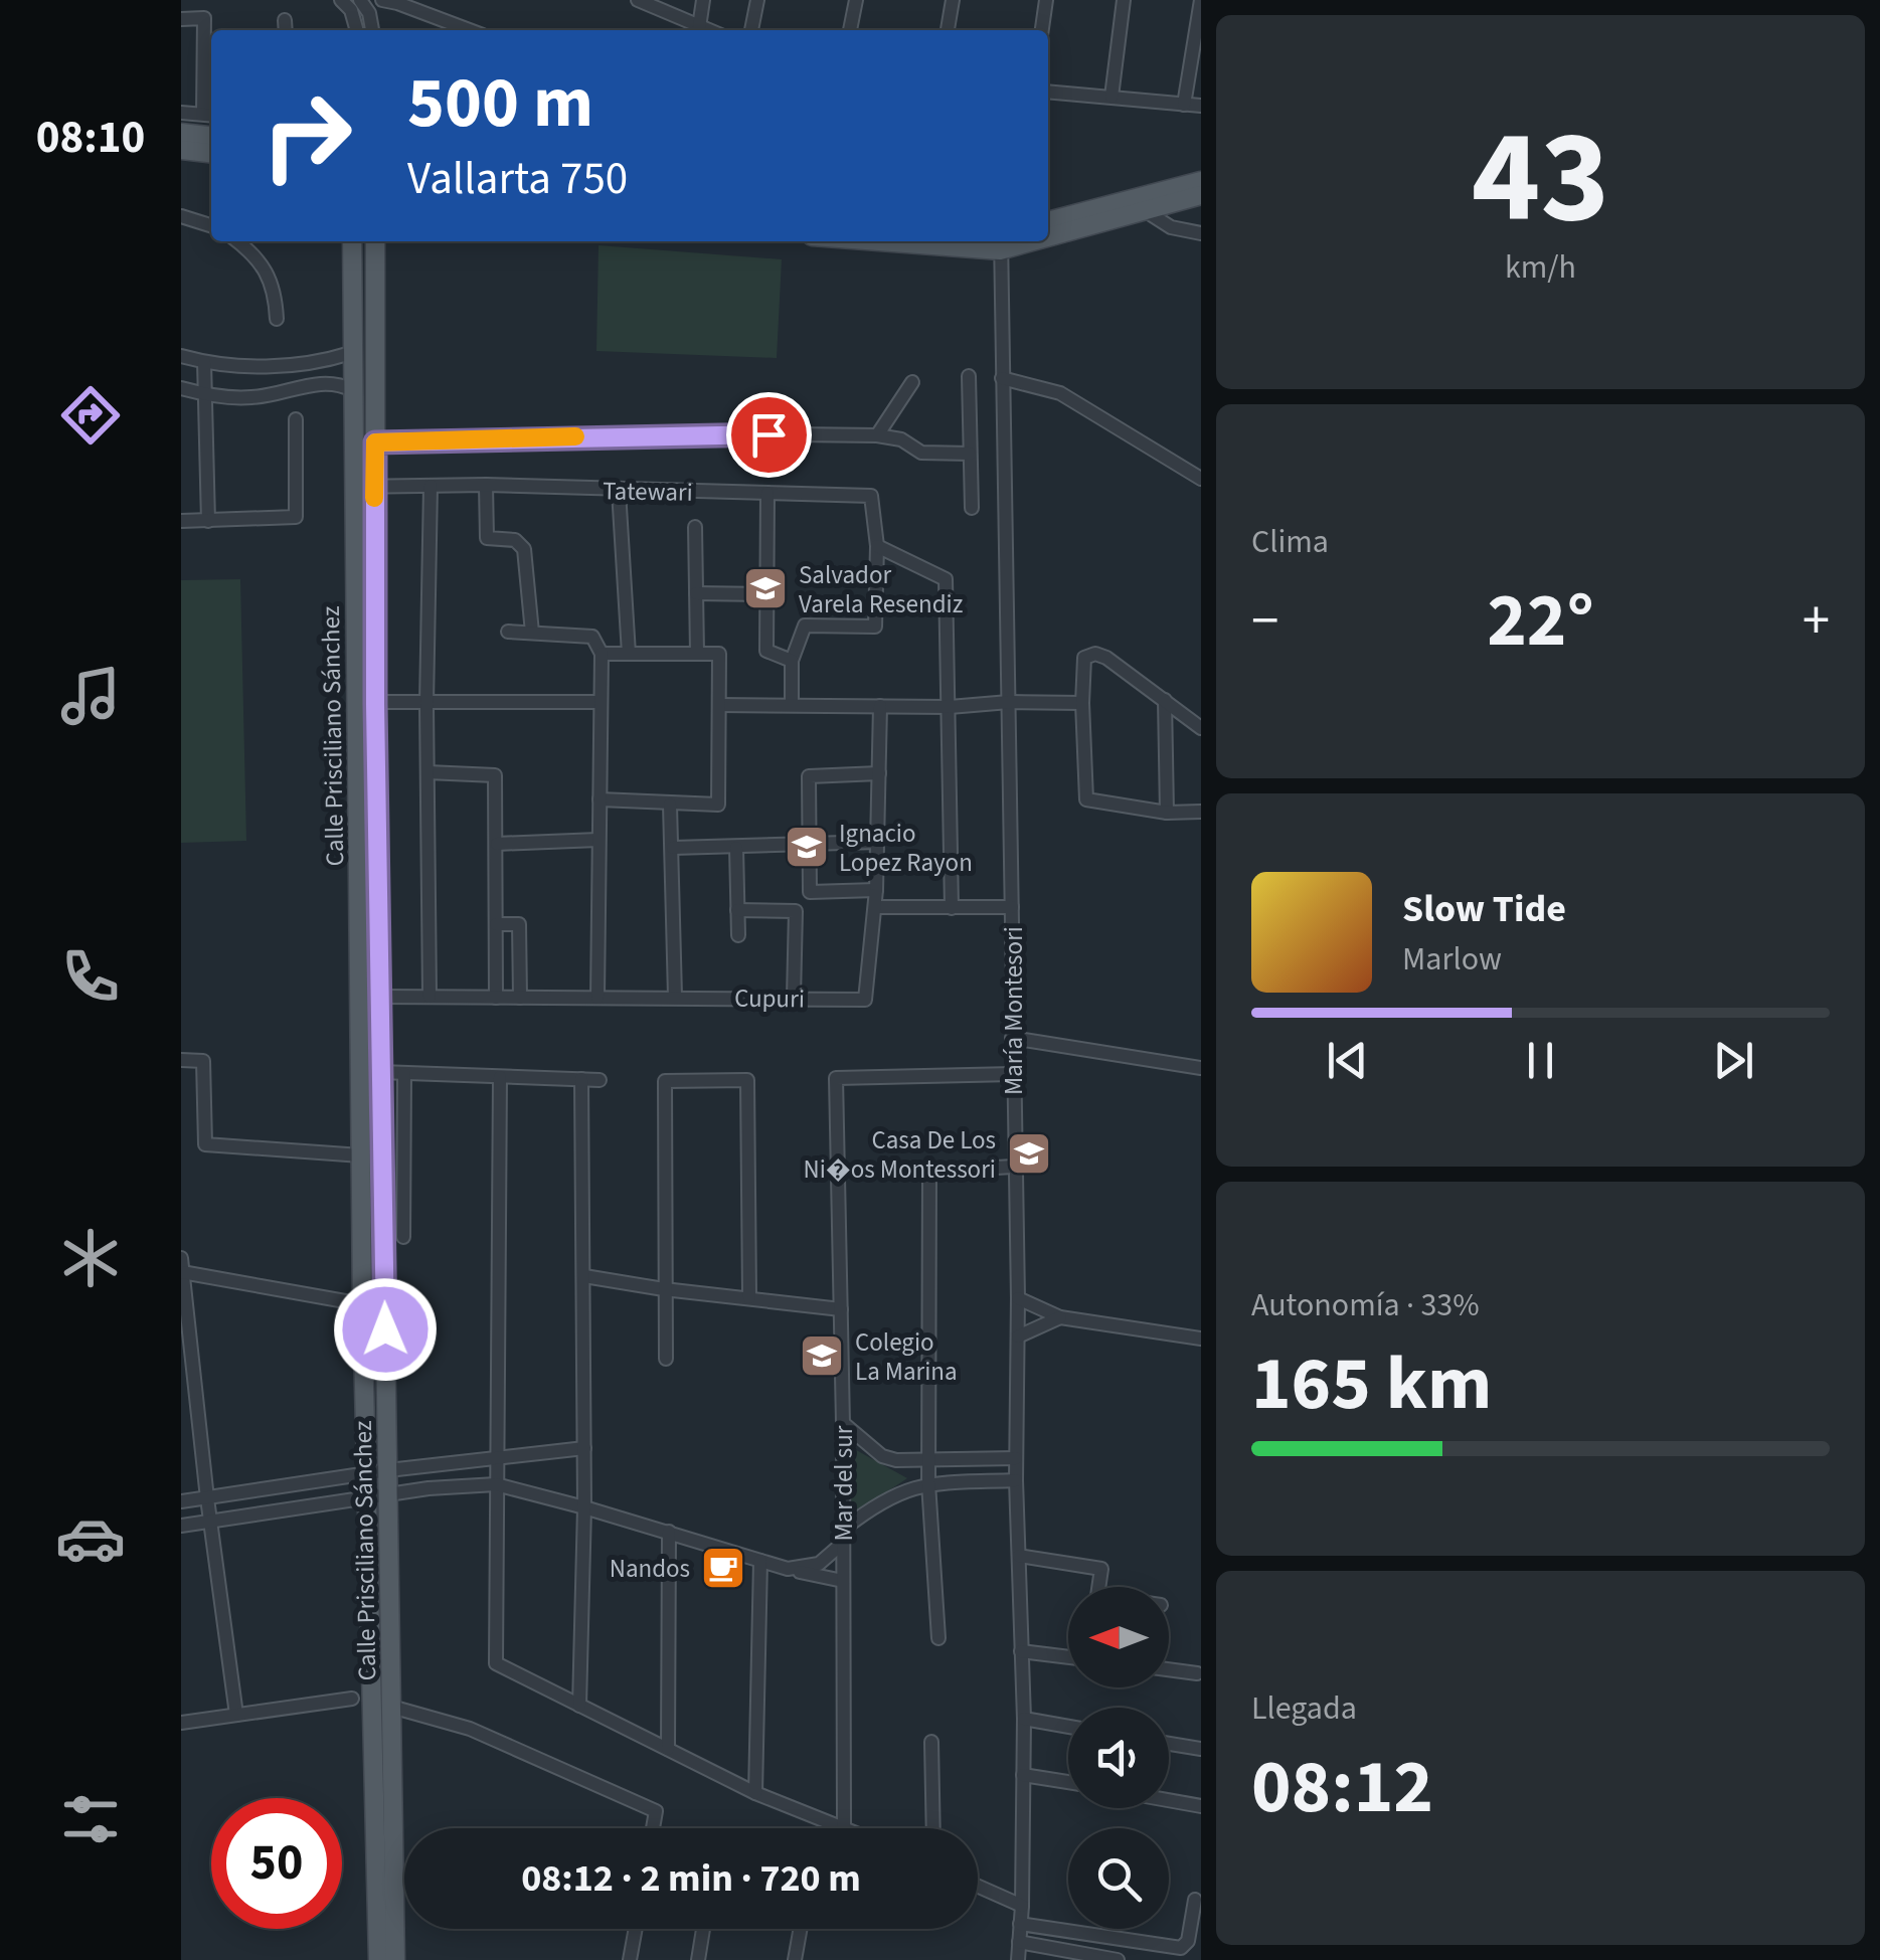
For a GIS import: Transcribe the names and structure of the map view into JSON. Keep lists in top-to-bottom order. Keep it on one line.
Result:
{"streets":{"main road":["Calle Prisciliano Sánchez"],"street":["Tatewari","Cupuri","María Montesori","Mar del sur"]},"crossings":[["Tatewari","Calle Prisciliano Sánchez"],["Calle Prisciliano Sánchez","Cupuri"],["María Montesori","Mar del sur"]],"places":{"school or university":["Salvador Varela Resendiz","Ignacio Lopez Rayon","Casa De Los Ni�os Montessori","Colegio La Marina"],"cafe":["Nandos"]},"north":"left","page":{"tabs":"08:10","tile":[["43","km/h"],"Clima",["Autonomía · 33%","165 km"],["Llegada","08:12"]],"turn":["500 m","Vallarta 750"],"heat":["−","22°","+"],"song":["Slow Tide","Marlow"],"limit":"50","trip":"08:12 · 2 min · 720 m"}}
